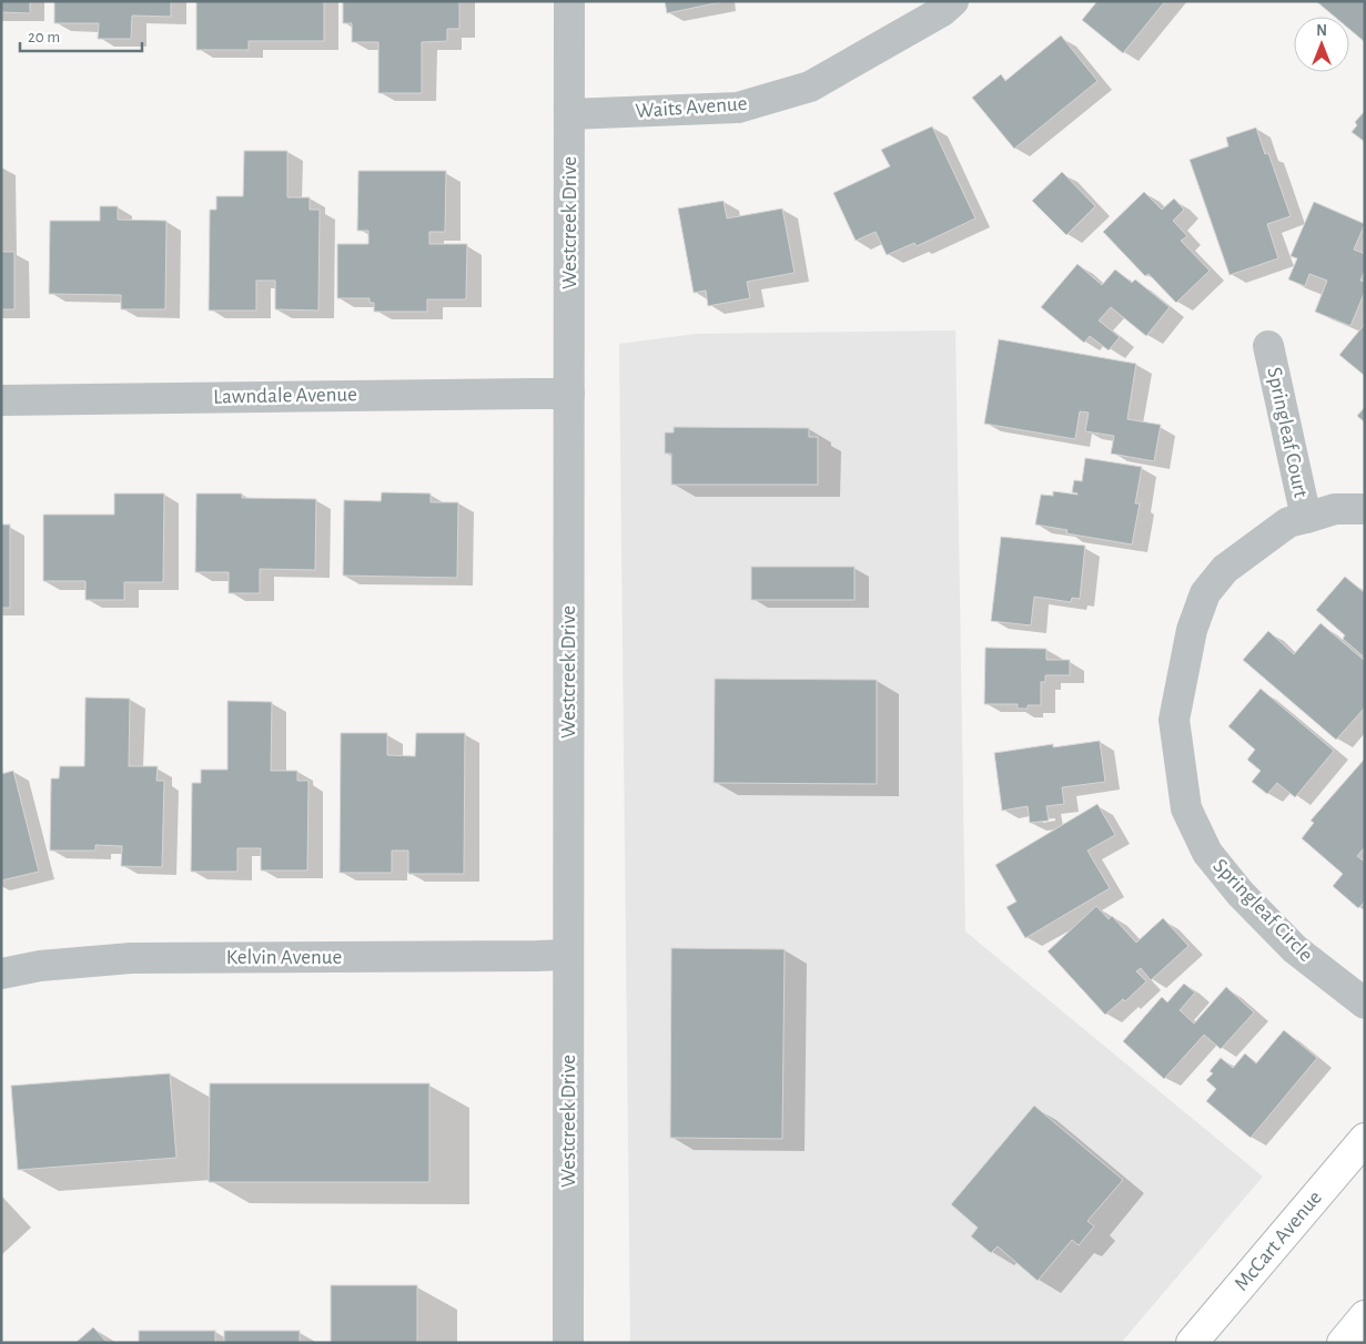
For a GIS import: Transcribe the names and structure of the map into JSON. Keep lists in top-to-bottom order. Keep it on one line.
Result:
{"streets":{"main road":["McCart Avenue"],"street":["Waits Avenue","Westcreek Drive","Lawndale Avenue","Springleaf Court","Springleaf Circle","Kelvin Avenue"]},"crossings":[["Waits Avenue","Westcreek Drive"],["Westcreek Drive","Lawndale Avenue"],["Westcreek Drive","Kelvin Avenue"],["Springleaf Court","Springleaf Circle"]],"scale_bar":"20 m","north":"top"}
